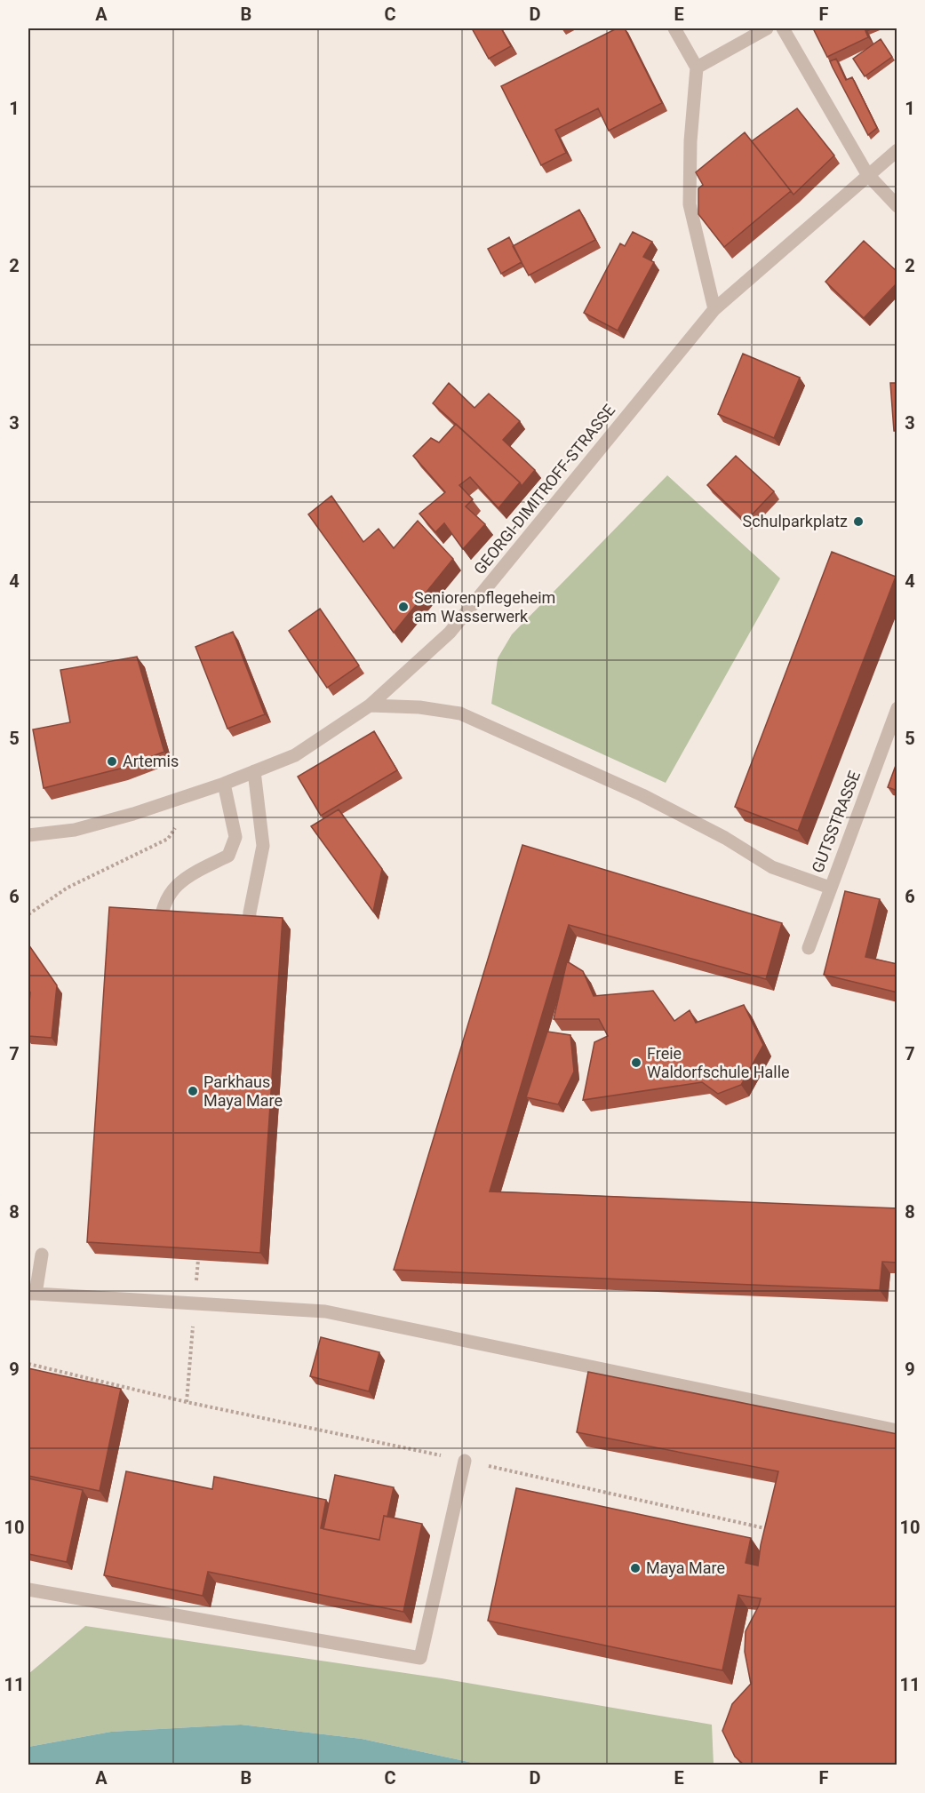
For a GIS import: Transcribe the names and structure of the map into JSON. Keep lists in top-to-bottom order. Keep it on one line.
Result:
{"streets":{"street":["GEORGI-DIMITROFF-STRASSE","GUTSSTRASSE"]},"places":["Schulparkplatz","Seniorenpflegeheim am Wasserwerk","Artemis","Freie Waldorfschule Halle","Parkhaus Maya Mare","Maya Mare"],"grid":{"columns":["A","B","C","D","E","F"],"rows":["1","2","3","4","5","6","7","8","9","10","11"]}}
